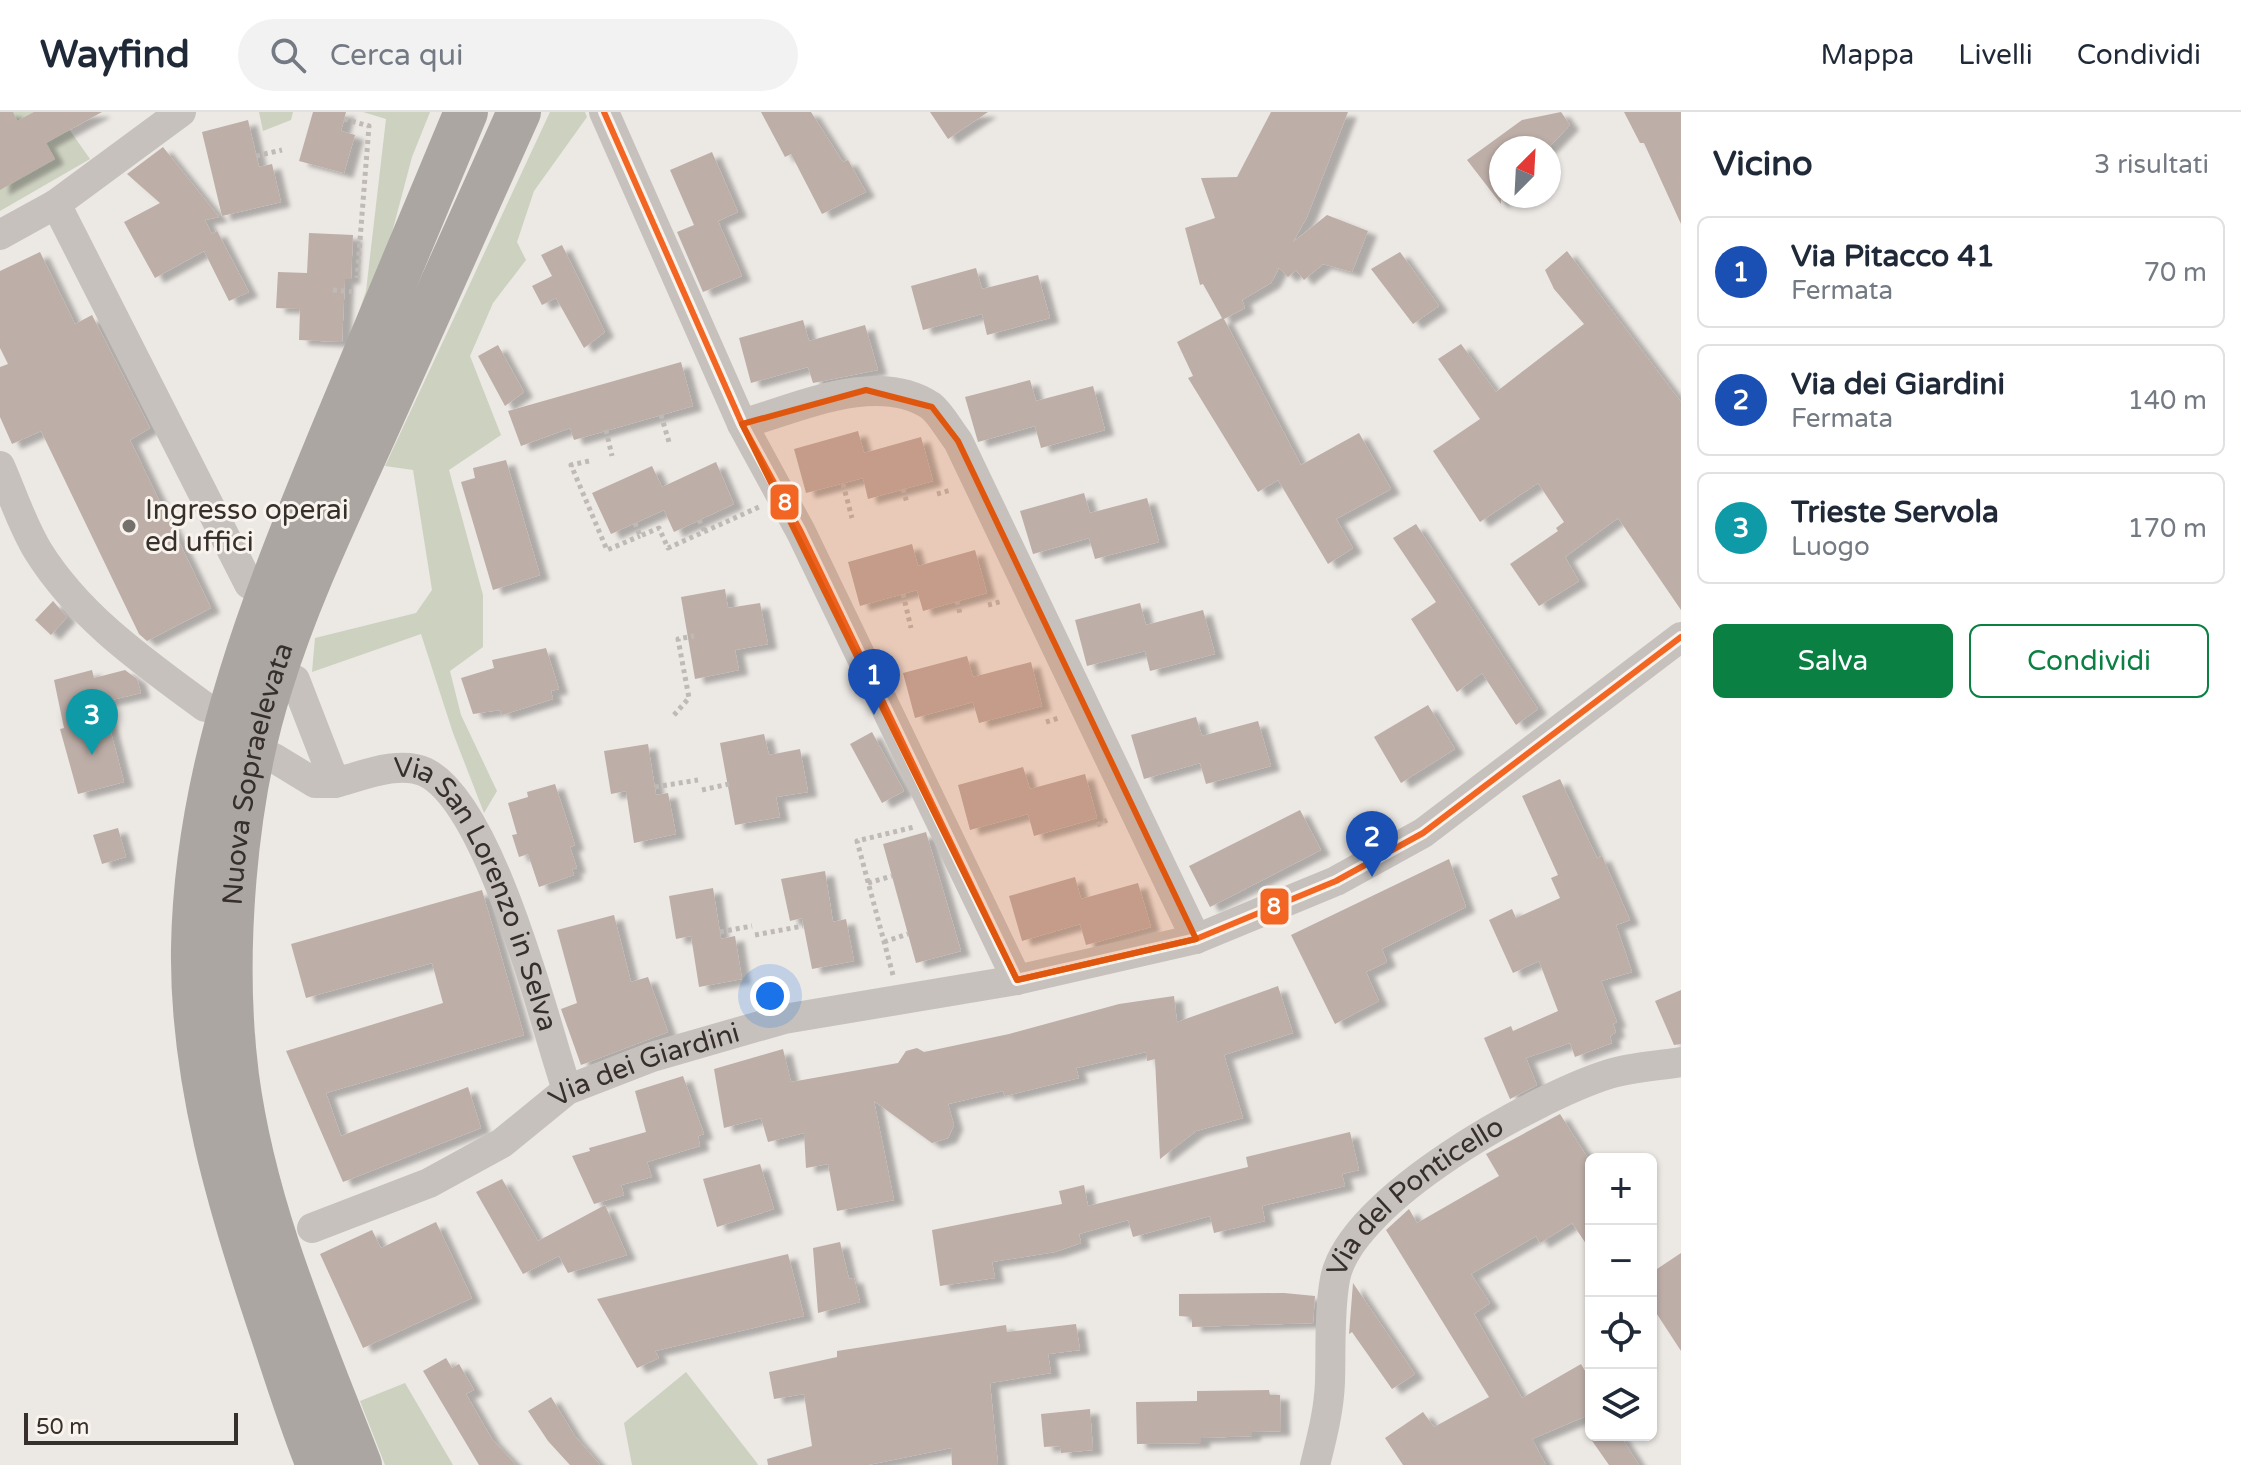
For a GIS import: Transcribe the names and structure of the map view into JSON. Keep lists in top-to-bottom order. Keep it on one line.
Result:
{"streets":{"highway":["Nuova Sopraelevata"],"street":["Via San Lorenzo in Selva","Via dei Giardini","Via del Ponticello"]},"crossings":[["Via San Lorenzo in Selva","Via dei Giardini"]],"places":["Ingresso operai ed uffici"],"lines":["transit line 8"],"scale_bar":"50 m","north":"top right","page":{"header":"Wayfind","search":"Cerca qui","nav":["Mappa","Livelli","Condividi"],"heading":["Vicino","3 risultati"],"list":[{"mark":"1","name":"Via Pitacco 41","note":"Fermata","value":"70 m"},{"mark":"2","name":"Via dei Giardini","note":"Fermata","value":"140 m"},{"mark":"3","name":"Trieste Servola","note":"Luogo","value":"170 m"}],"buttons":["Salva","Condividi"],"pins":["1","3","2"],"map_buttons":["+","−"],"scale":"50 m"}}
